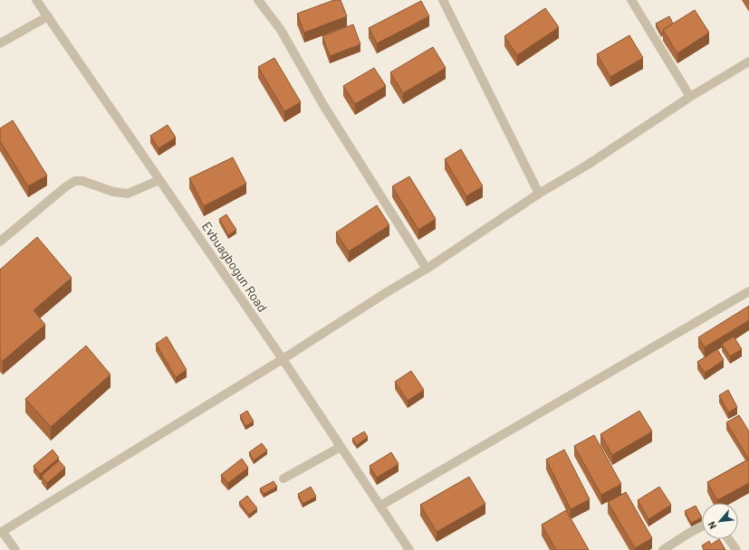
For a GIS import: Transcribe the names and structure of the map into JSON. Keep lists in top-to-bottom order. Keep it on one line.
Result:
{"streets":{"street":["Evbuagbogun Road"]},"north":"bottom left"}
